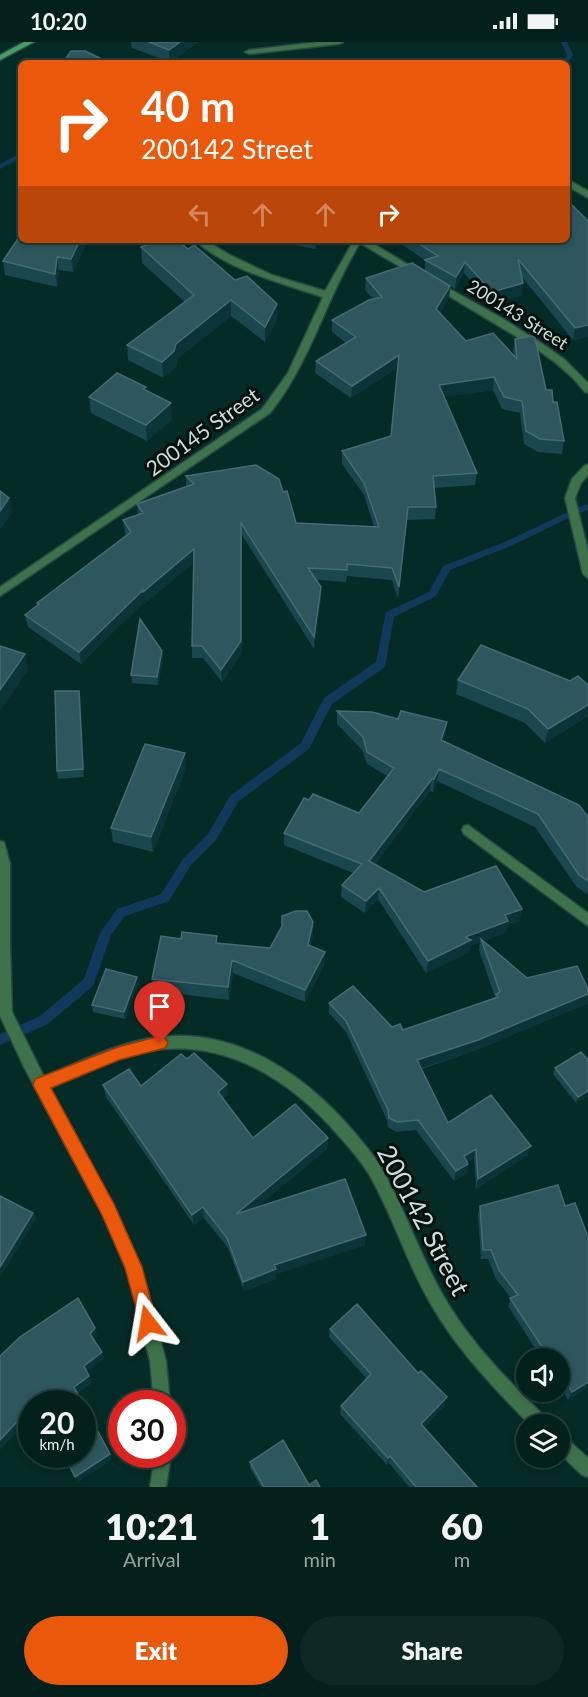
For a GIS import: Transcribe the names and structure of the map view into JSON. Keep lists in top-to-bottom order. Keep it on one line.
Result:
{"streets":{"street":["200143 Street","200145 Street","200142 Street"]},"page":{"status":"10:20","turn":["40 m","200142 Street"],"speed":"20 km/h","limit":"30","eta":["10:21","Arrival","1","min","60","m"],"buttons":["Exit","Share"]}}
